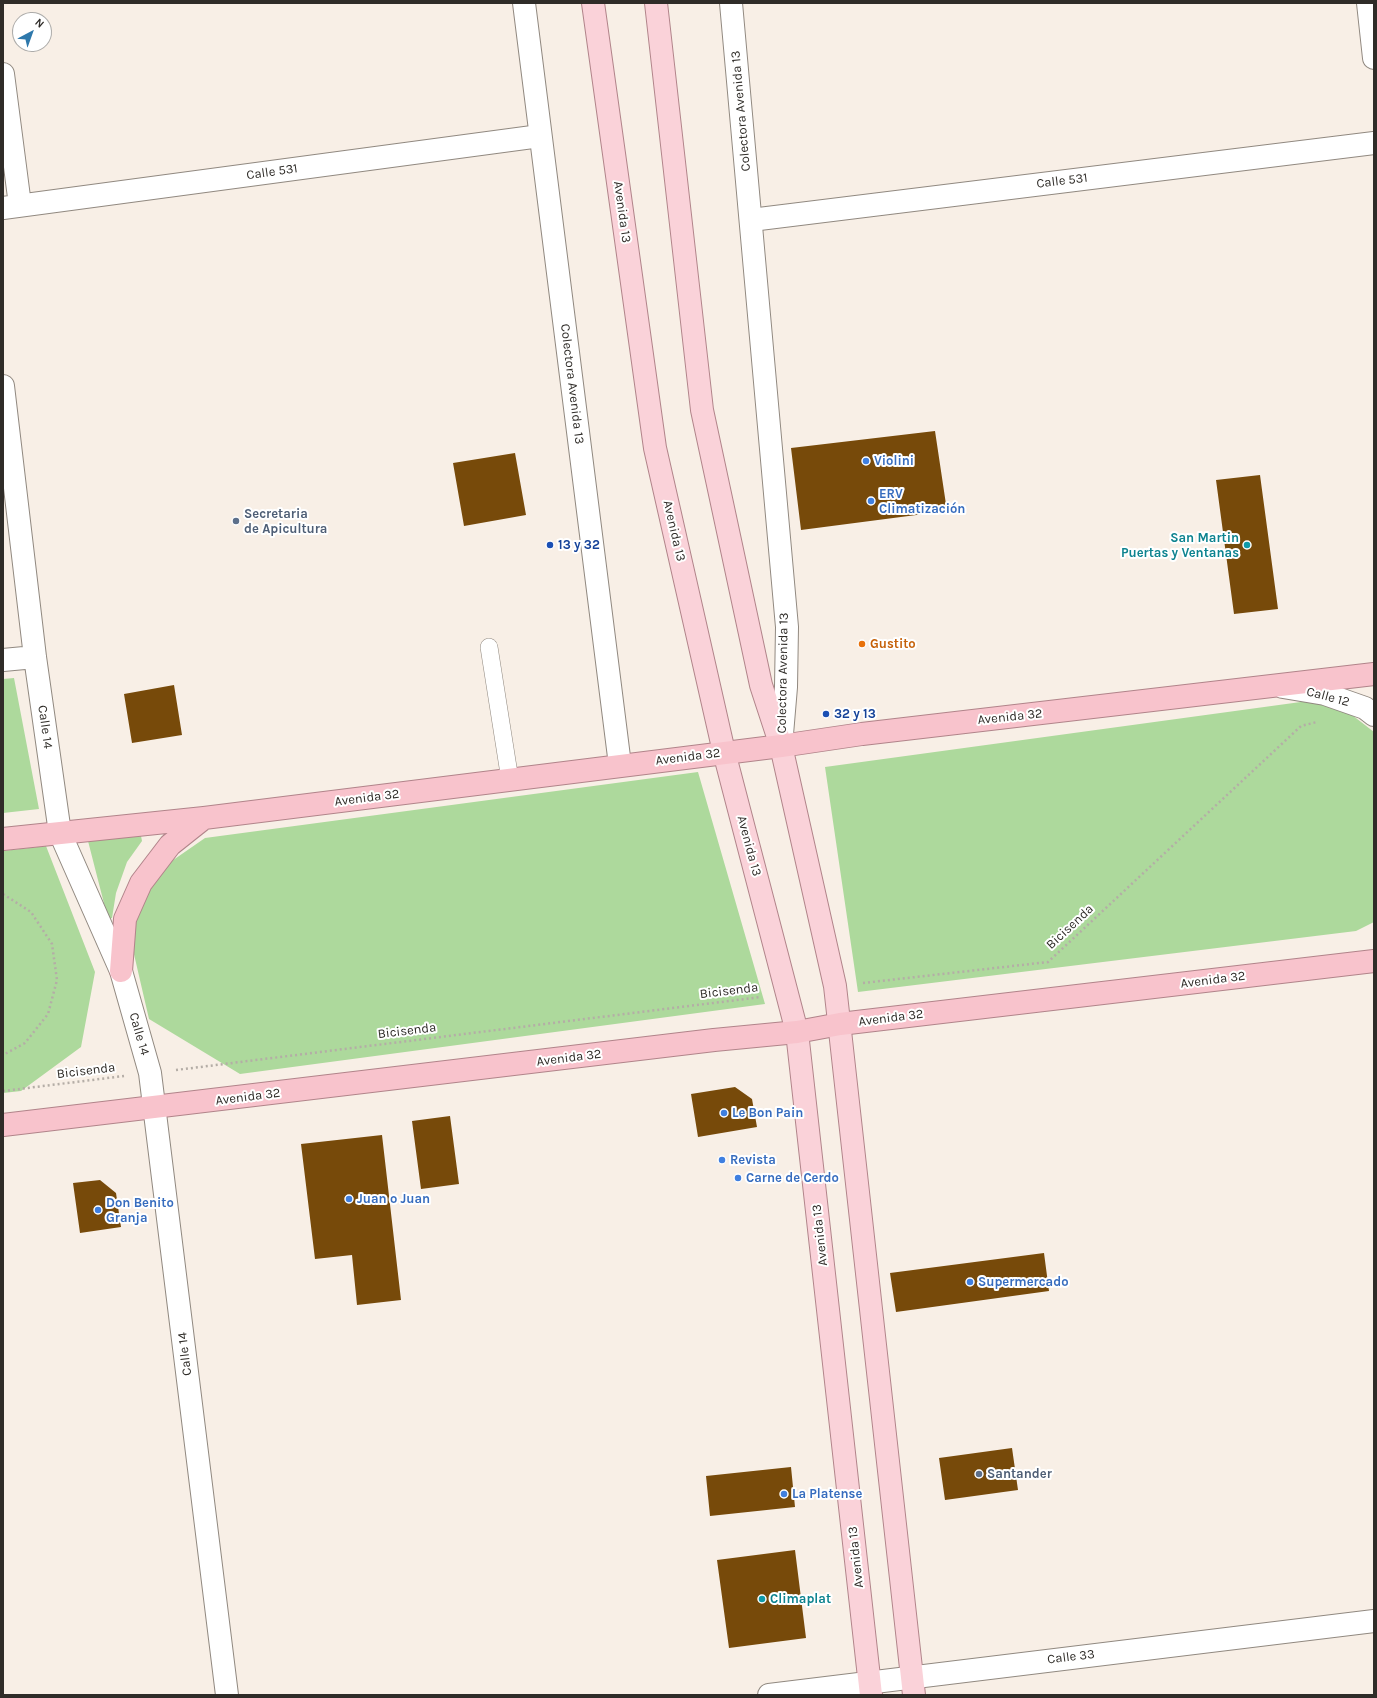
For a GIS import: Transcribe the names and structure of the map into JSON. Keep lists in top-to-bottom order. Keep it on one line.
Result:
{"streets":{"highway":["Avenida 32"],"main road":["Avenida 13"],"street":["Colectora Avenida 13","Calle 531","Calle 12","Calle 14","Calle 33"],"path":["Bicisenda"]},"crossings":[["Colectora Avenida 13","Calle 531"],["Colectora Avenida 13","Avenida 32"],["Avenida 13","Avenida 32"],["Avenida 13","Bicisenda"],["Avenida 13","Calle 33"],["Calle 12","Avenida 32"],["Avenida 32","Calle 14"],["Calle 14","Bicisenda"]],"places":["Violini","ERV Climatización","Secretaria de Apicultura","13 y 32","San Martin Puertas y Ventanas","Gustito","32 y 13","Le Bon Pain","Revista","Carne de Cerdo","Juan o Juan","Don Benito Granja","Supermercado","Santander","La Platense","Climaplat"],"north":"top right"}
